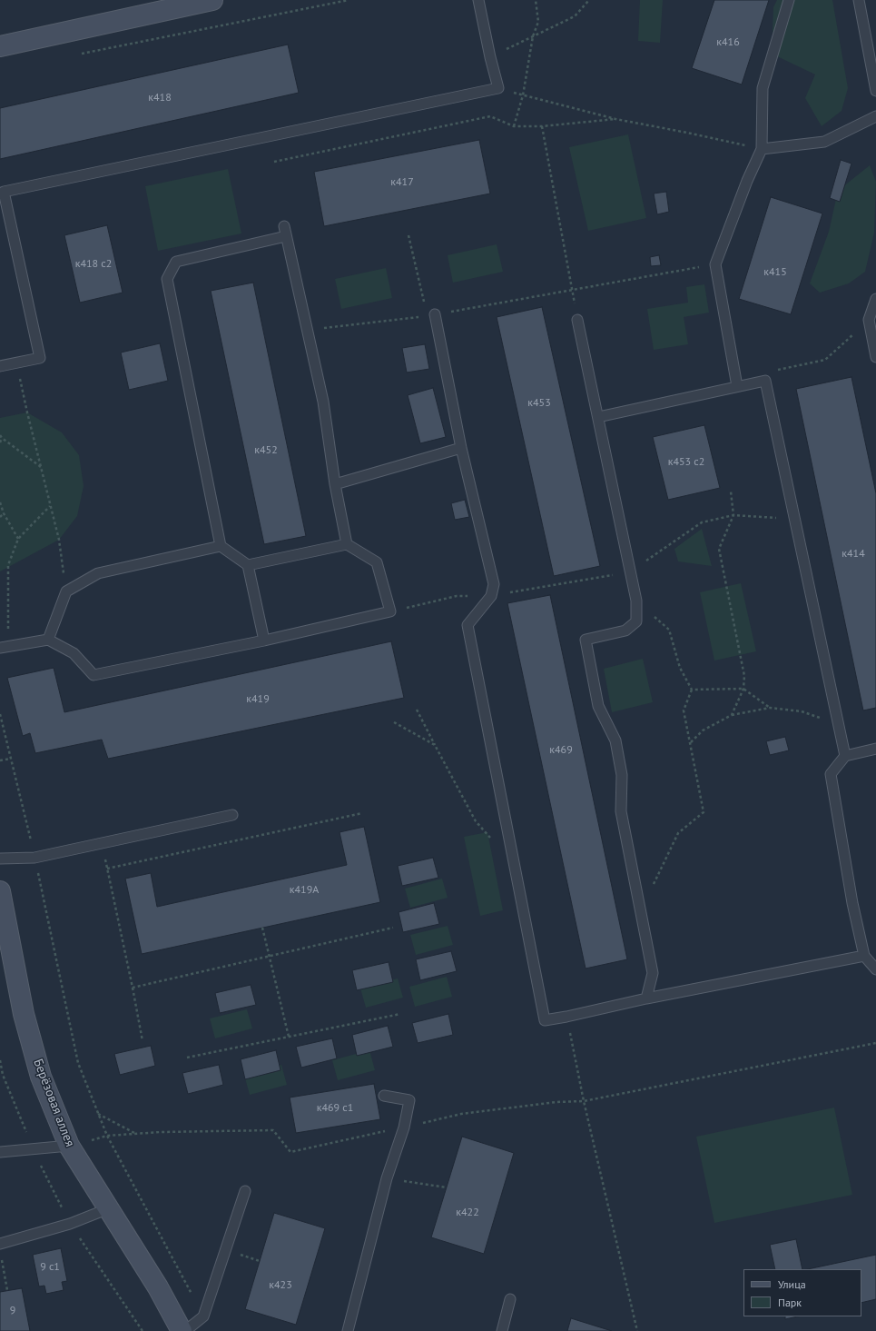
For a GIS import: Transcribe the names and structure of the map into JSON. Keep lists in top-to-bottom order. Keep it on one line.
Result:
{"streets":{"street":["Берёзовая аллея"]},"house_numbers":["к416","к418","к417","к418 с2","к415","к453","к452","к453 с2","к414","к419","к469","к419А","к469 с1","к422","9 с1","к423","9"],"legend":["Улица","Парк"]}
